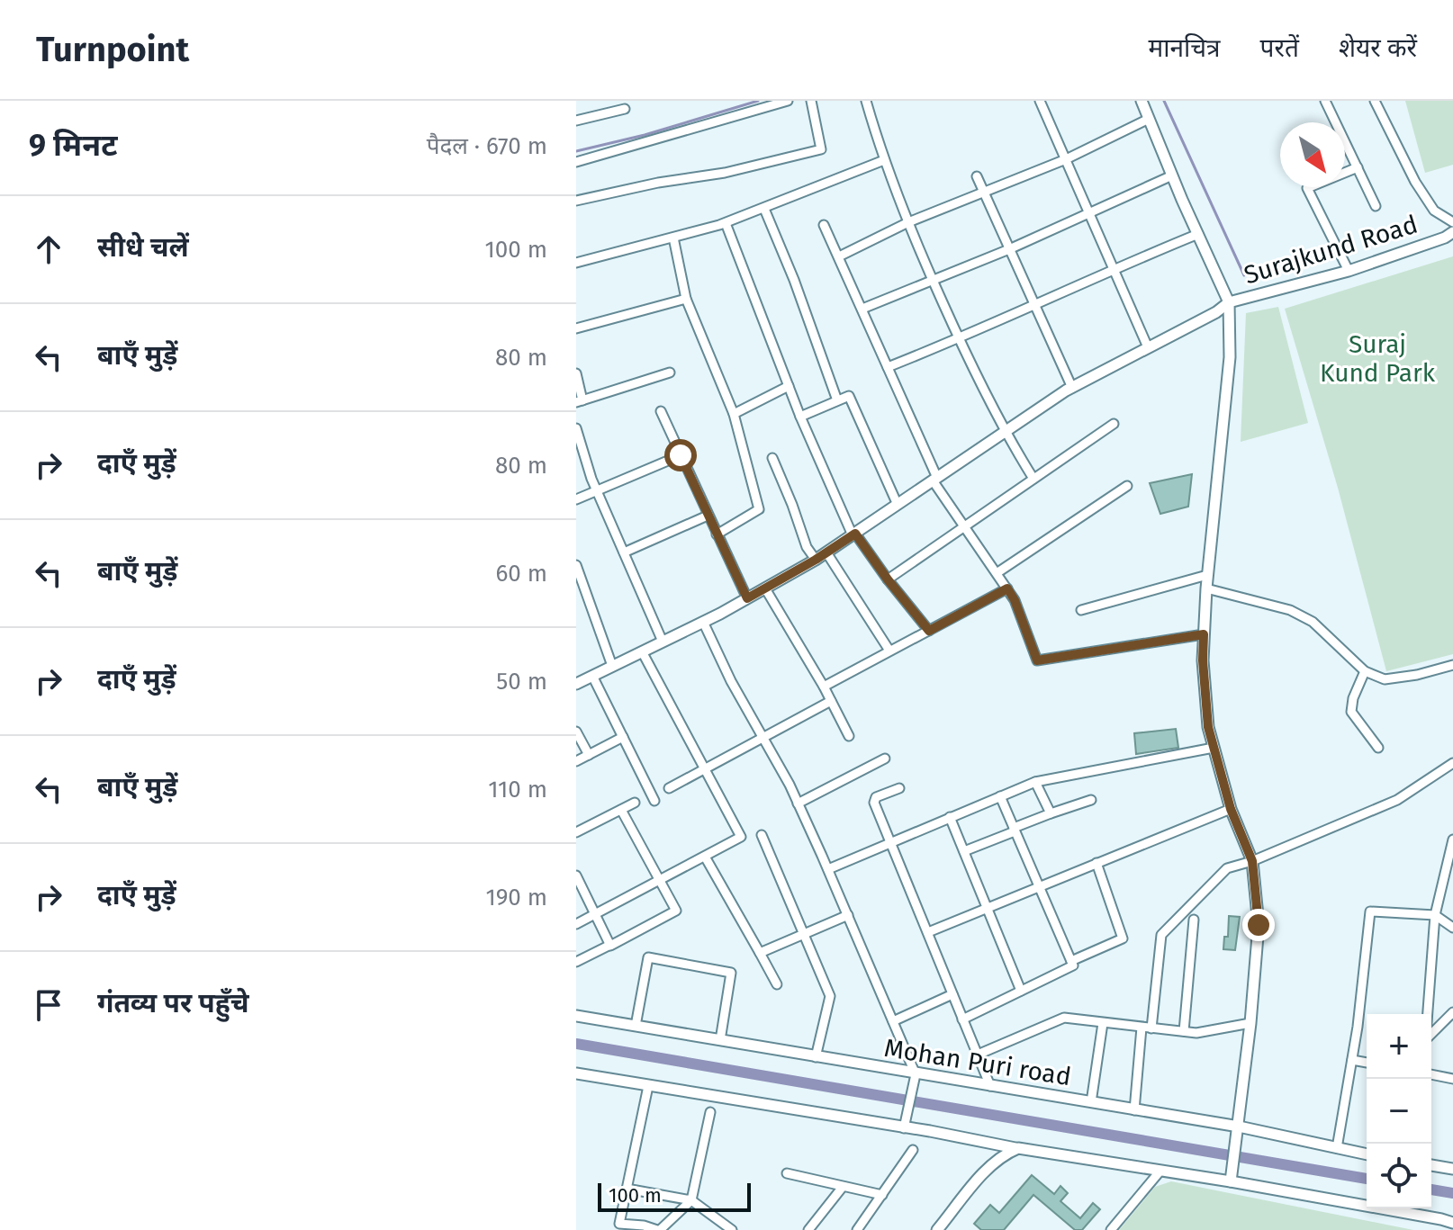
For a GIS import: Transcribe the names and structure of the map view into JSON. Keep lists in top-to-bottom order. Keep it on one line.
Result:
{"streets":{"street":["Surajkund Road","Mohan Puri road"]},"parks":["Suraj Kund Park"],"scale_bar":"100 m","north":"bottom right","page":{"header":"Turnpoint","nav":["मानचित्र","परतें","शेयर करें"],"heading":["9 मिनट","पैदल · 670 m"],"list":[["सीधे चलें","100 m"],["बाएँ मुड़ें","80 m"],["दाएँ मुड़ें","80 m"],["बाएँ मुड़ें","60 m"],["दाएँ मुड़ें","50 m"],["बाएँ मुड़ें","110 m"],["दाएँ मुड़ें","190 m"],"गंतव्य पर पहुँचे"],"map_buttons":["+","−"],"scale":"100 m"}}
